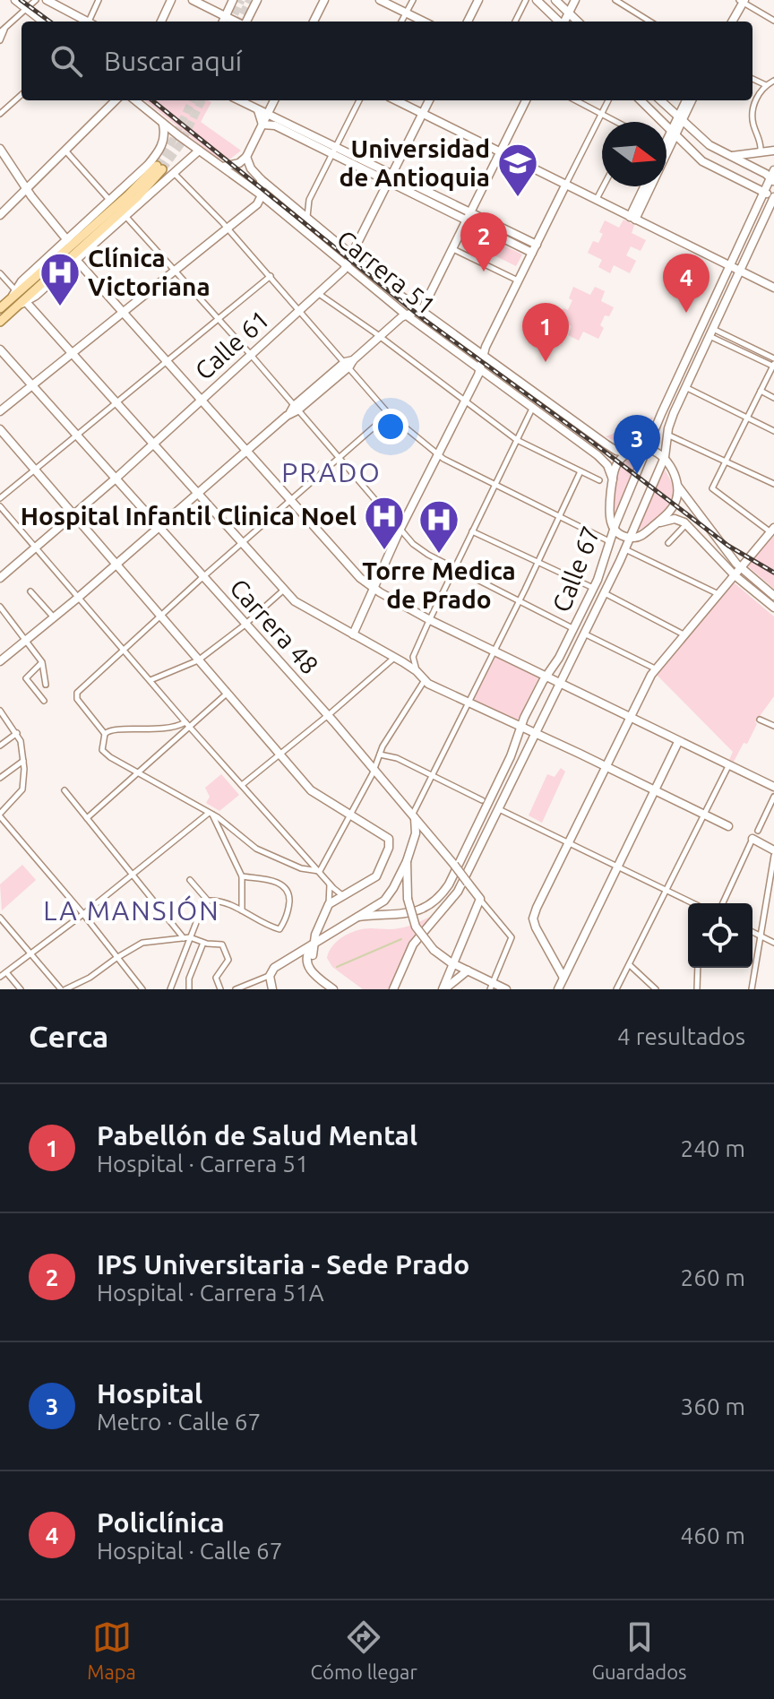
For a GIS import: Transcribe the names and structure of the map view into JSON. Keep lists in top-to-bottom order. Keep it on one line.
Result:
{"streets":{"main road":["Carrera 51","Calle 61","Calle 67","Carrera 48"]},"crossings":[["Carrera 51","Calle 61"],["Calle 61","Carrera 48"]],"districts":["PRADO","LA MANSIÓN"],"places":{"school or university":["Universidad de Antioquia"],"hospital":["Clínica Victoriana","Hospital Infantil Clinica Noel","Torre Medica de Prado"]},"north":"right","page":{"search":"Buscar aquí","pins":["2","4","1","3"],"heading":["Cerca","4 resultados"],"list":[{"mark":"1","name":"Pabellón de Salud Mental","note":"Hospital · Carrera 51","value":"240 m"},{"mark":"2","name":"IPS Universitaria - Sede Prado","note":"Hospital · Carrera 51A","value":"260 m"},{"mark":"3","name":"Hospital","note":"Metro · Calle 67","value":"360 m"},{"mark":"4","name":"Policlínica","note":"Hospital · Calle 67","value":"460 m"}],"nav":["Mapa","Cómo llegar","Guardados"]}}
